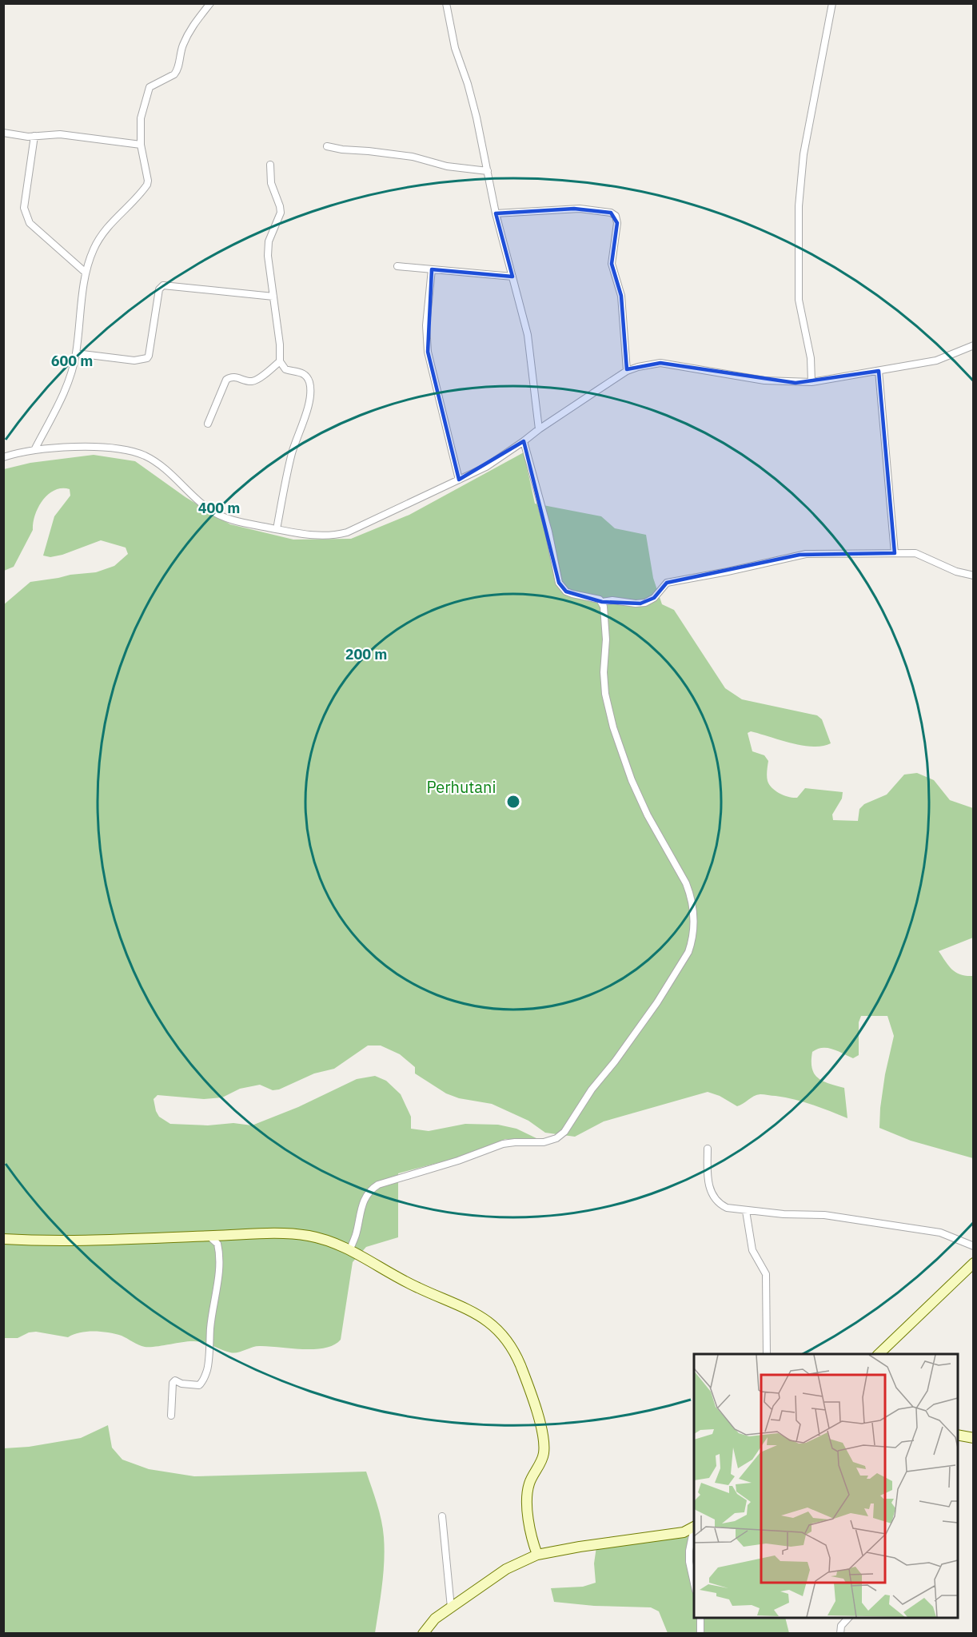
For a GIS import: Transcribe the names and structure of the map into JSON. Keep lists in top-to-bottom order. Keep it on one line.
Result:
{"parks":["Perhutani"],"rings":["600 m","400 m","200 m"]}
